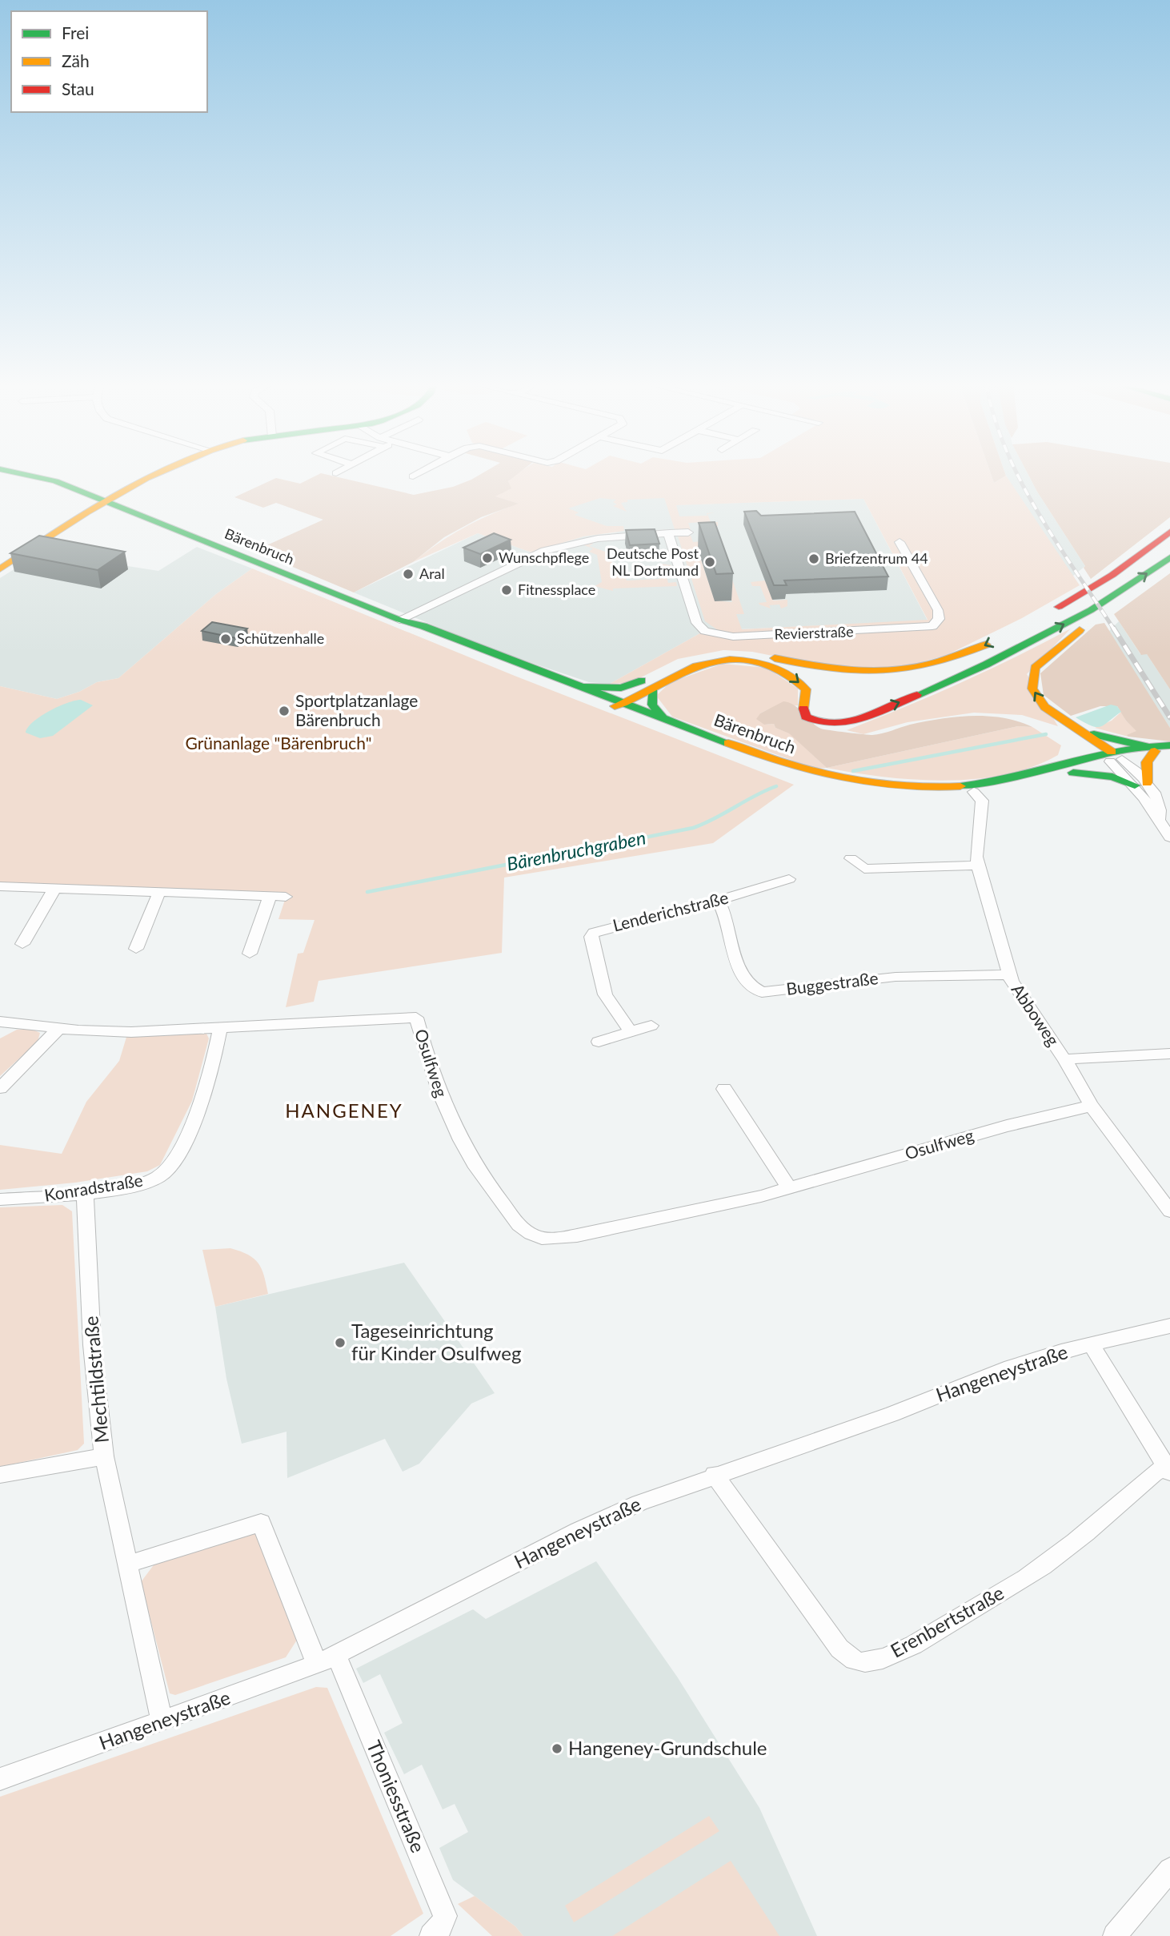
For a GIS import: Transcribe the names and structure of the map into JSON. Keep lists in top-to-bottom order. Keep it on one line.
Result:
{"streets":{"main road":["Bärenbruch"],"street":["Revierstraße","Lenderichstraße","Buggestraße","Abboweg","Osulfweg","Konradstraße","Hangeneystraße","Mechtildstraße","Erenbertstraße","Thoniesstraße"]},"crossings":[["Bärenbruch","Abboweg"],["Lenderichstraße","Buggestraße"],["Buggestraße","Abboweg"],["Abboweg","Osulfweg"],["Osulfweg","Konradstraße"],["Konradstraße","Mechtildstraße"],["Hangeneystraße","Mechtildstraße"],["Hangeneystraße","Erenbertstraße"],["Hangeneystraße","Thoniesstraße"]],"districts":["HANGENEY"],"water":["Bärenbruchgraben"],"parks":["Grünanlage \"Bärenbruch\""],"places":["Wunschpflege","Briefzentrum 44","Deutsche Post NL Dortmund","Aral","Fitnessplace","Schützenhalle","Sportplatzanlage Bärenbruch","Tageseinrichtung für Kinder Osulfweg","Hangeney-Grundschule"],"legend":["Frei","Zäh","Stau"]}
